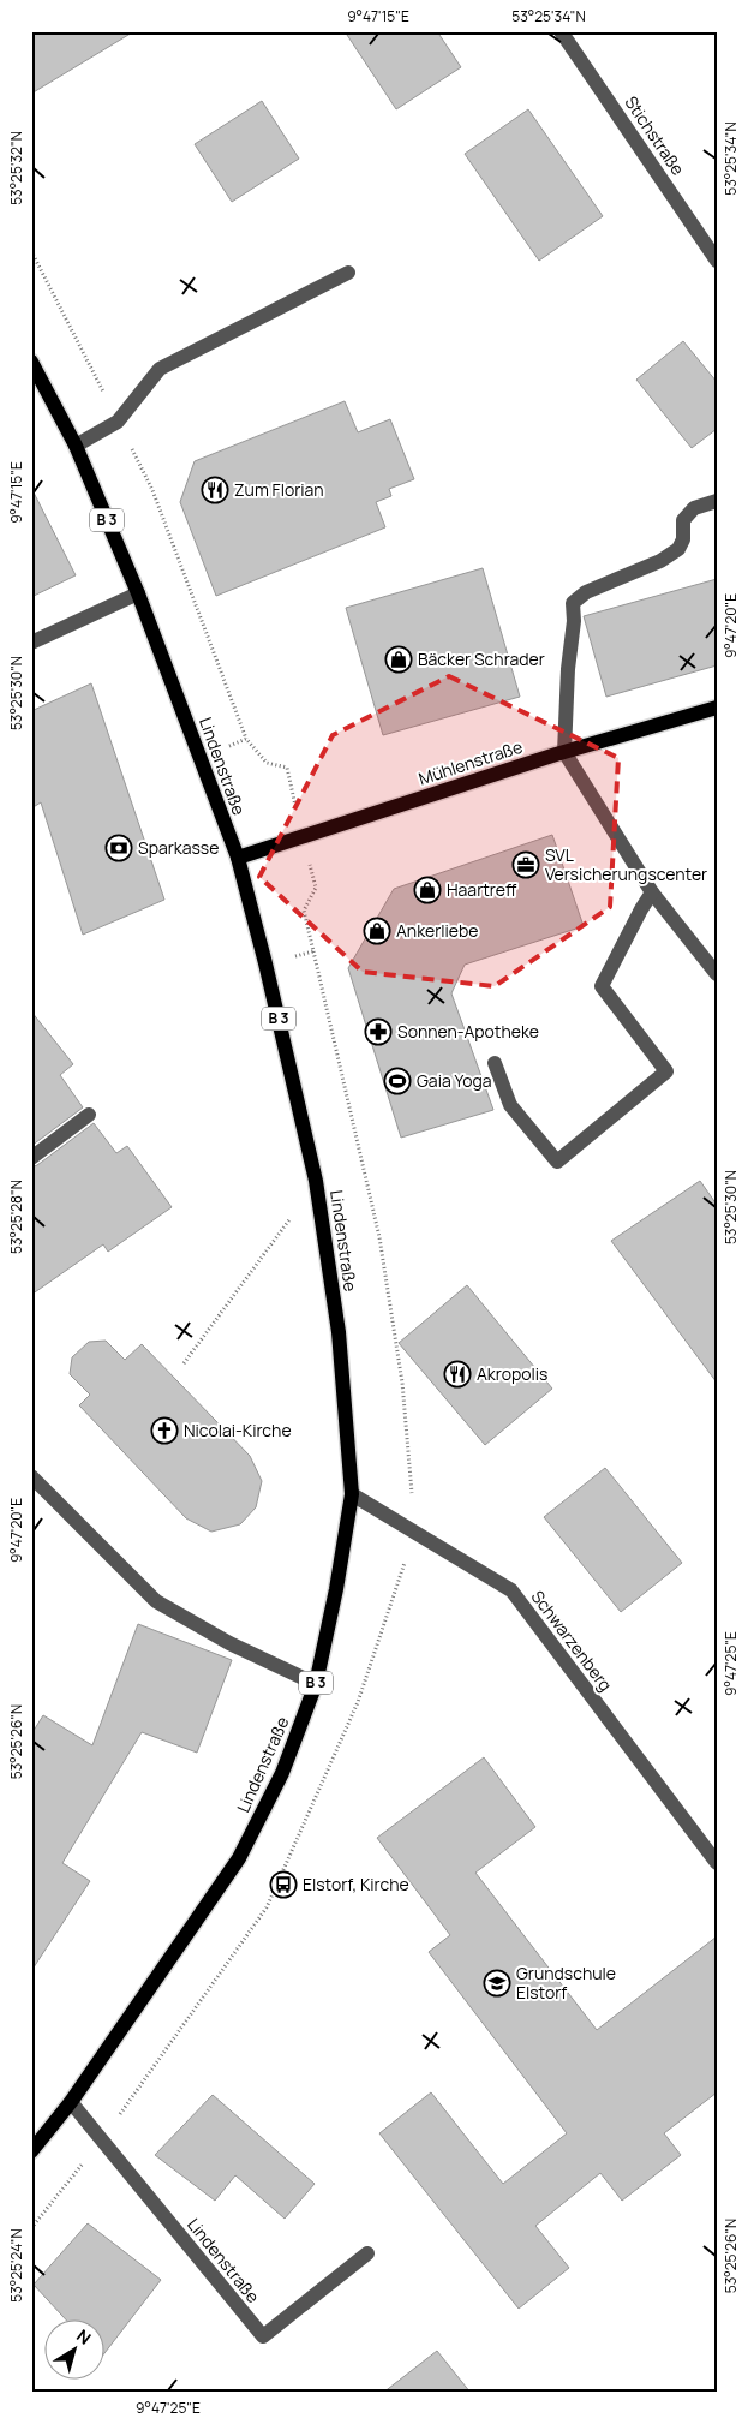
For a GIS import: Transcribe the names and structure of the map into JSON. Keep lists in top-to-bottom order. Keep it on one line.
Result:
{"streets":{"main road":["B 3","Mühlenstraße","Lindenstraße"],"street":["Stichstraße","Schwarzenberg"]},"crossings":[["Mühlenstraße","Lindenstraße"],["Lindenstraße","Schwarzenberg"]],"places":{"restaurant":["Zum Florian","Akropolis"],"shop":["Bäcker Schrader","Haartreff","Ankerliebe"],"bank":["Sparkasse"],"office":["SVL Versicherungscenter"],"pharmacy":["Sonnen-Apotheke"],"sports":["Gaia Yoga"],"church":["Nicolai-Kirche"],"bus stop":["Elstorf, Kirche"],"school or university":["Grundschule Elstorf"]},"north":"top right","coordinates":["9°47'15\"E","53°25'34\"N","53°25'32\"N","9°47'20\"E","53°25'30\"N","53°25'28\"N","9°47'25\"E","53°25'26\"N","53°25'24\"N"]}
